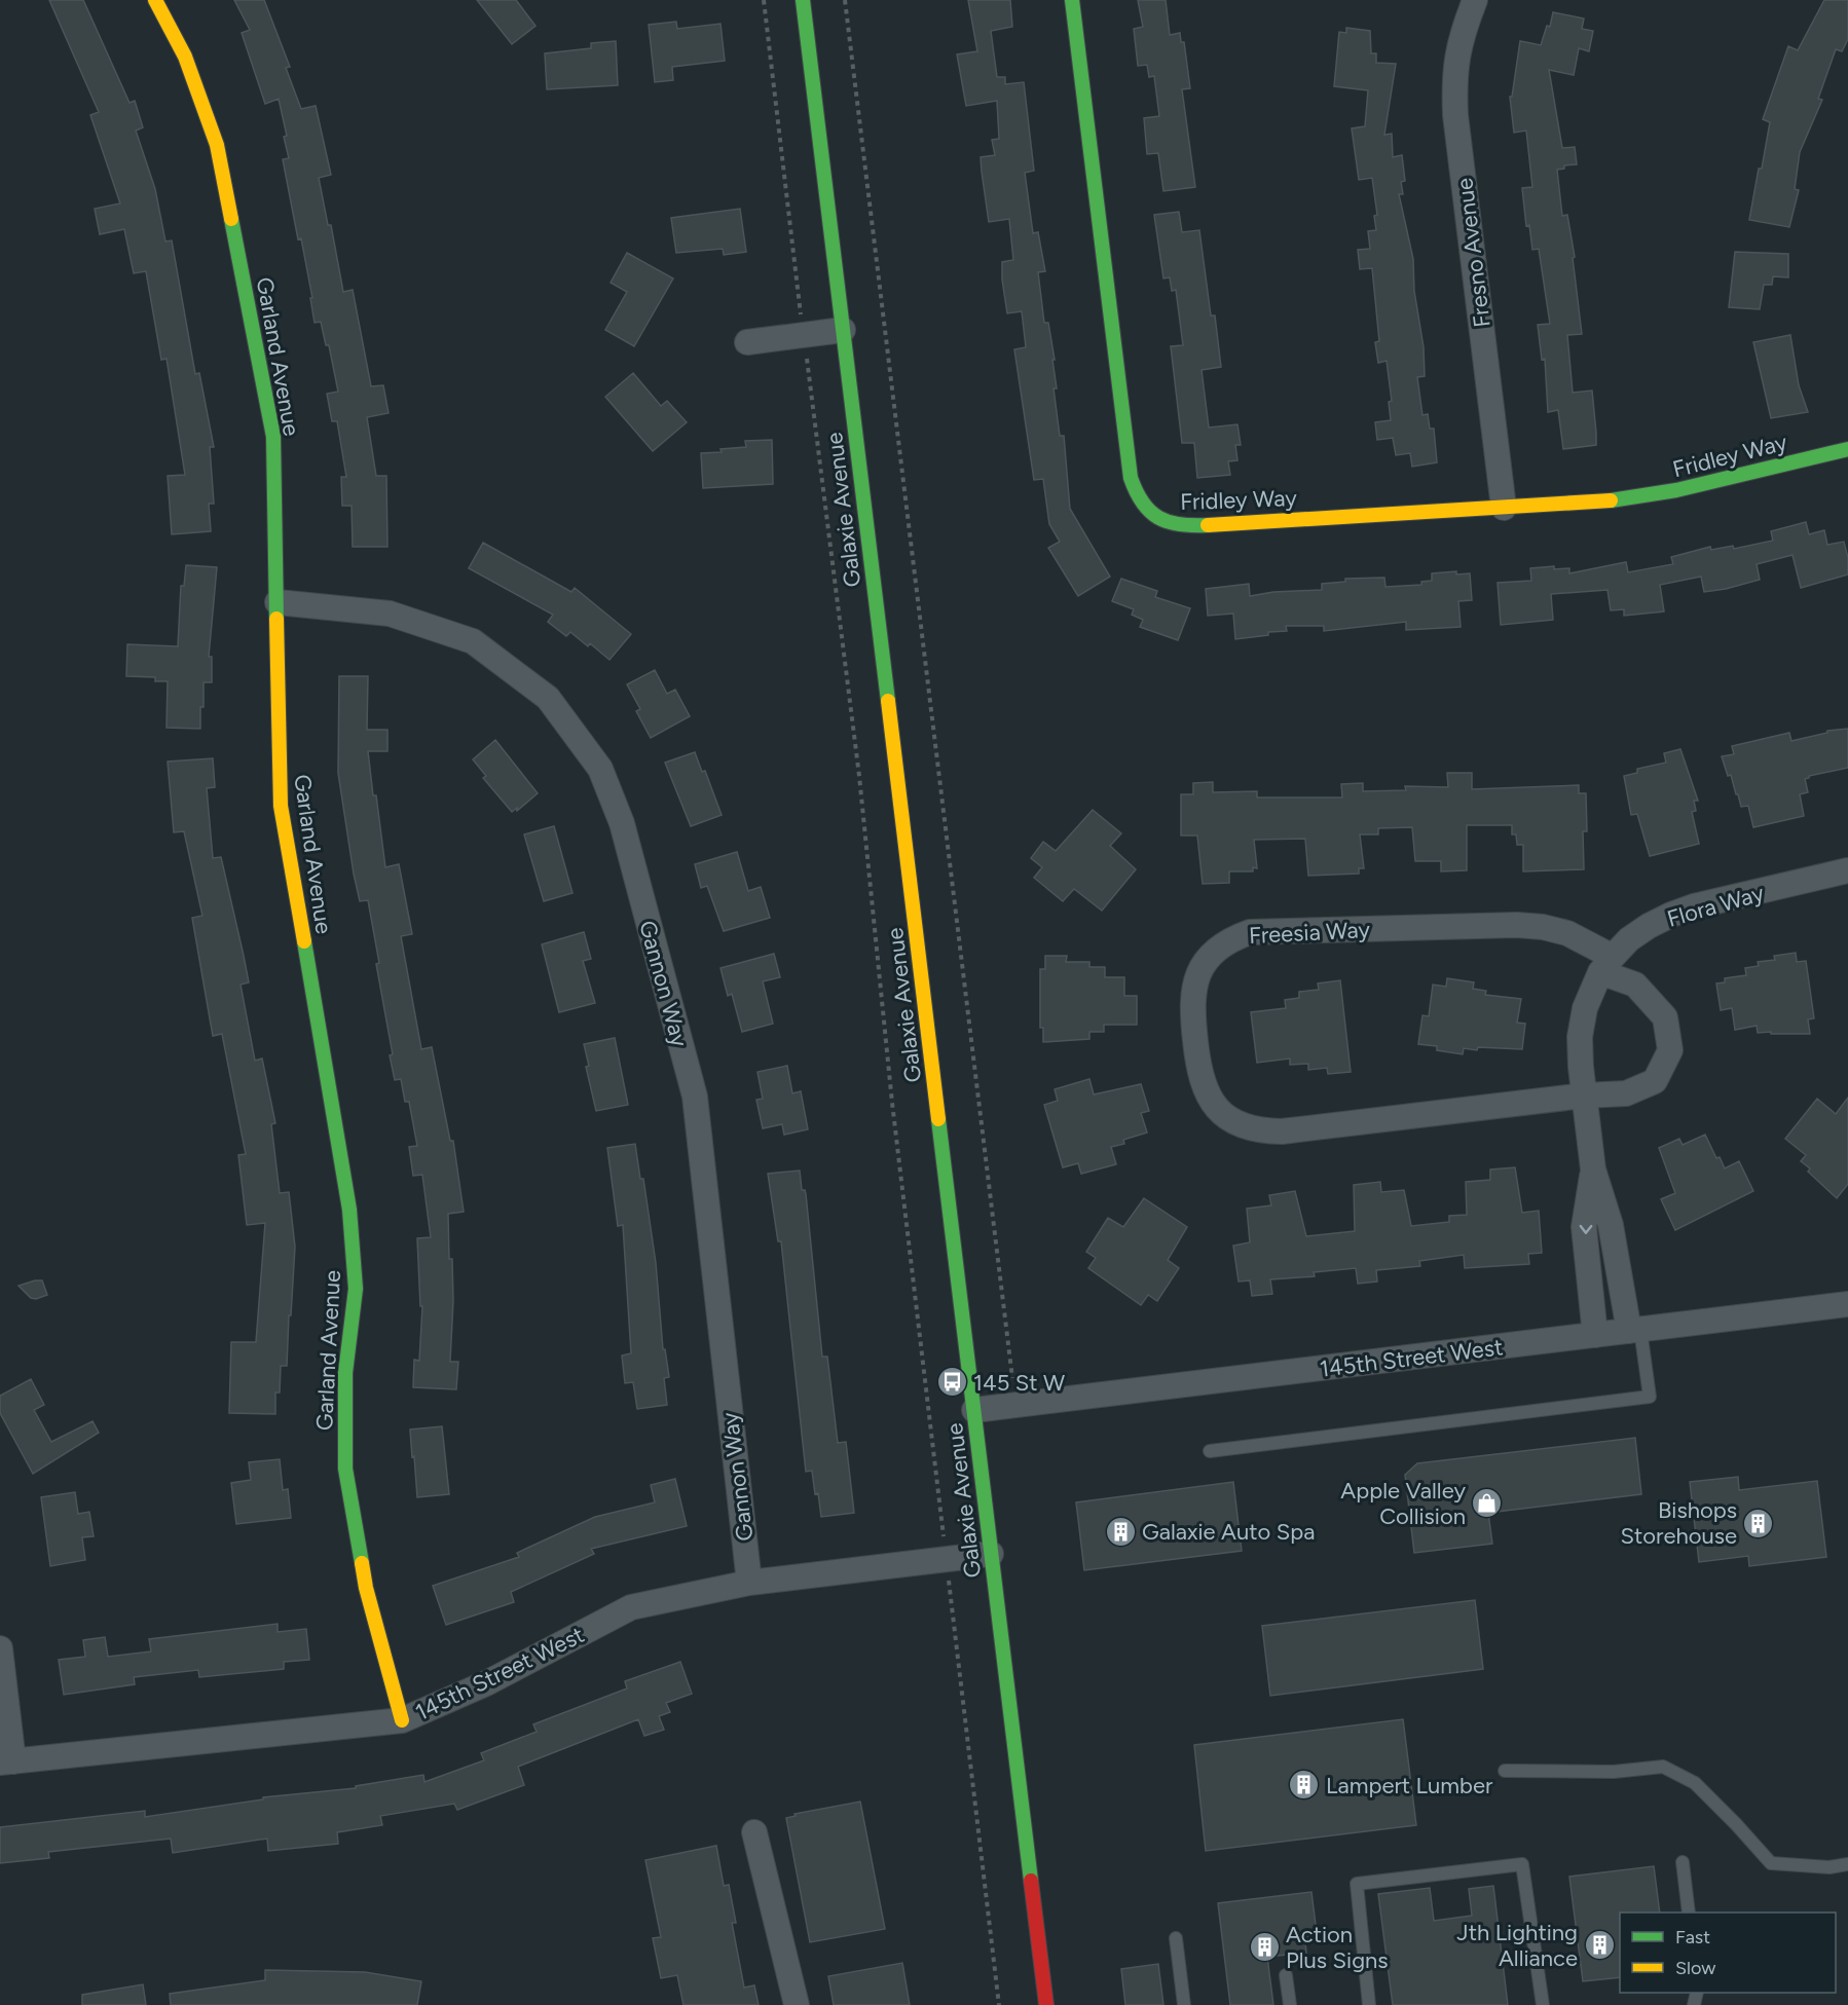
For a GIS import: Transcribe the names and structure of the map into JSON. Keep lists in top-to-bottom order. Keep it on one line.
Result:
{"streets":{"street":["Fresno Avenue","Garland Avenue","Fridley Way","Galaxie Avenue","Flora Way","Freesia Way","Gannon Way","145th Street West"]},"crossings":[["Fresno Avenue","Fridley Way"],["Garland Avenue","Gannon Way"],["Garland Avenue","145th Street West"],["Galaxie Avenue","145th Street West"],["Flora Way","Freesia Way"],["Flora Way","145th Street West"],["Gannon Way","145th Street West"]],"places":{"bus stop":["145 St W"],"shop":["Apple Valley Collision"],"building":["Bishops Storehouse","Galaxie Auto Spa","Lampert Lumber","Jth Lighting Alliance","Action Plus Signs"]},"legend":["Fast","Slow"]}
